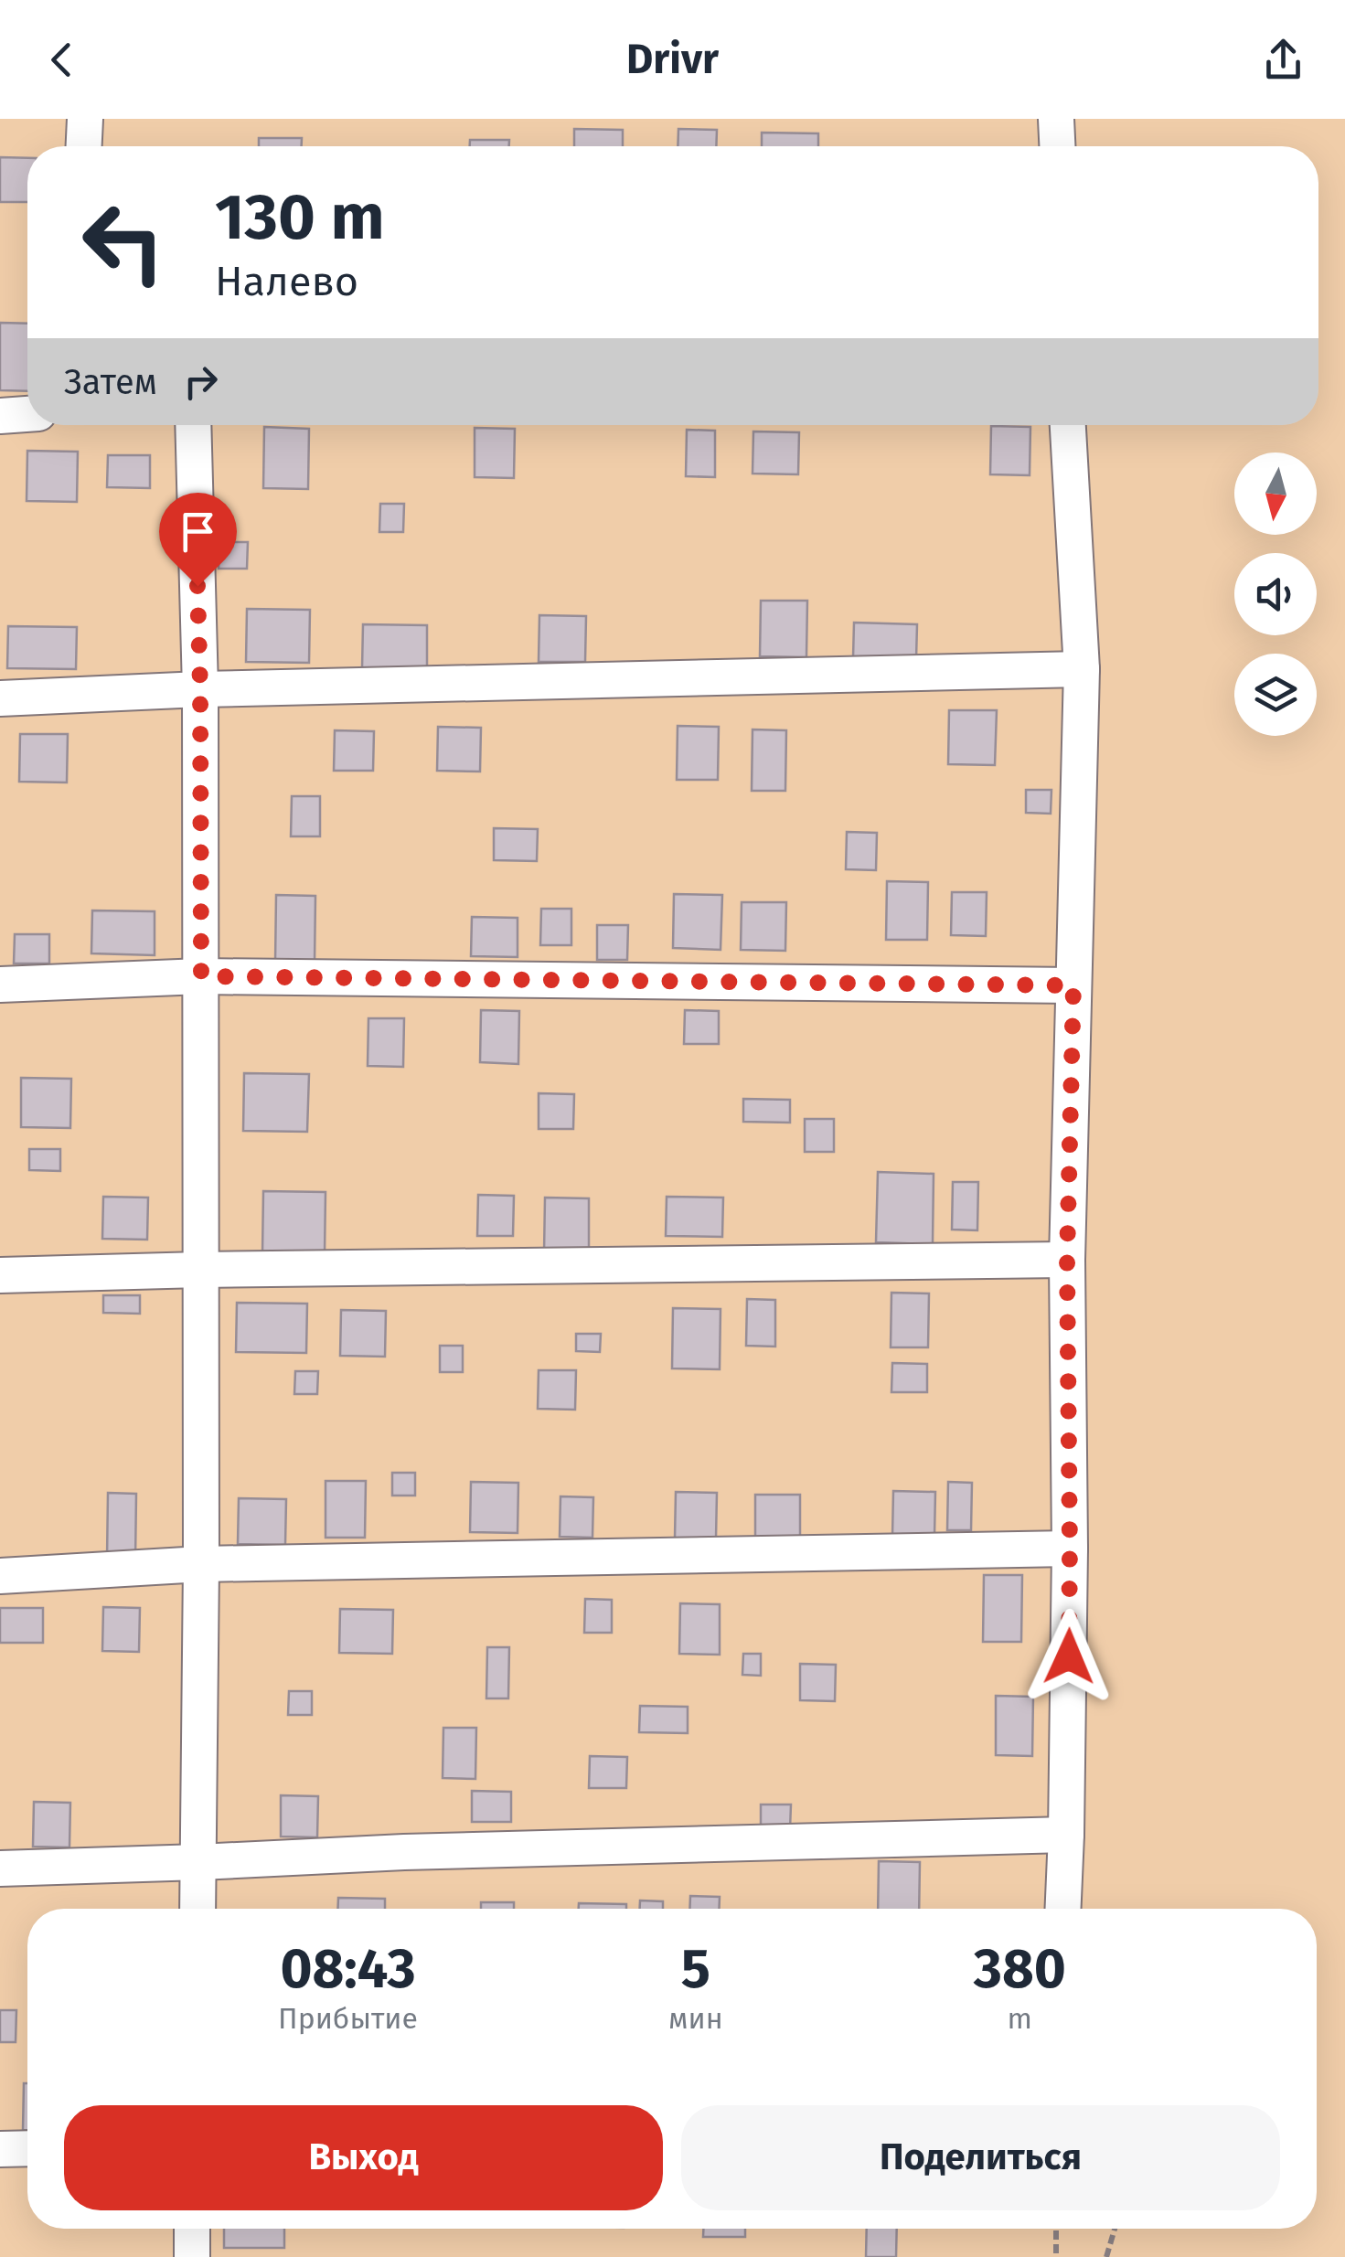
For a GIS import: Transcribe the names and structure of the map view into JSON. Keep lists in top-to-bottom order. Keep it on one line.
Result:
{"north":"bottom","page":{"header":"Drivr","turn":["130 m","Налево"],"then":"Затем","eta":["08:43","Прибытие","5","мин","380","m"],"buttons":["Выход","Поделиться"]}}
